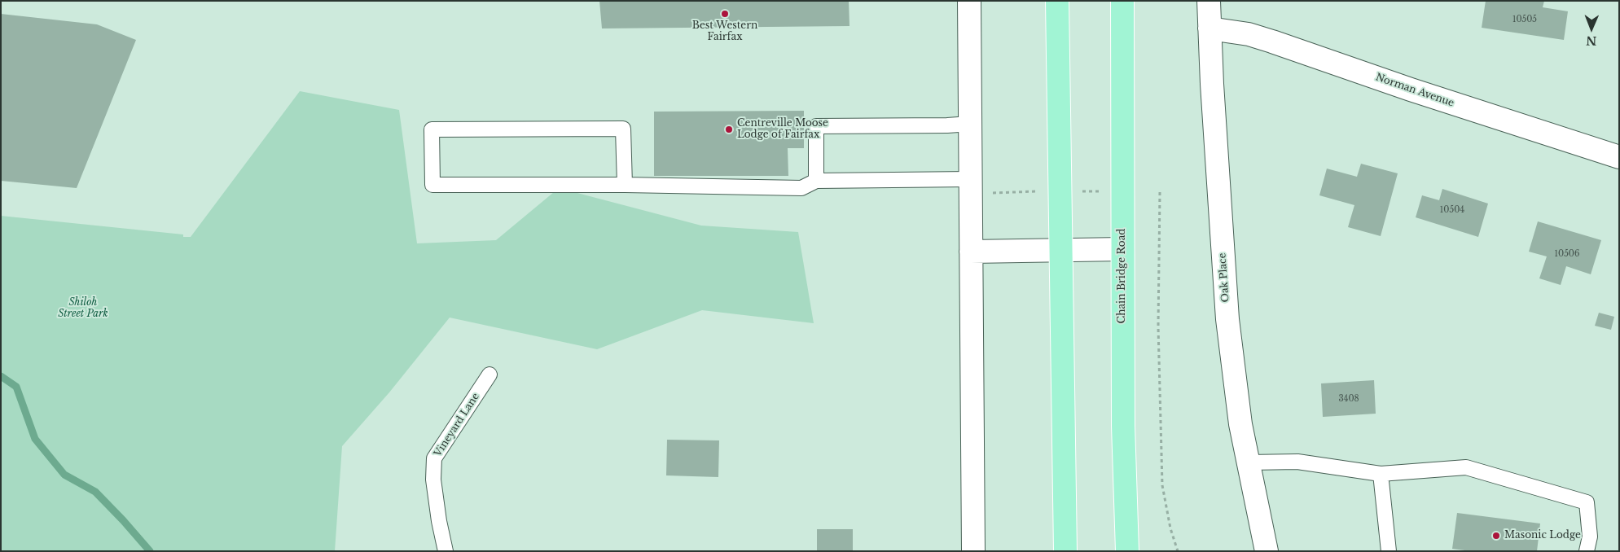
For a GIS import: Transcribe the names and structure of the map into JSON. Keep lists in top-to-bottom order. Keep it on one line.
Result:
{"streets":{"main road":["Chain Bridge Road"],"street":["Norman Avenue","Oak Place"],"lane":["Vineyard Lane"]},"crossings":[["Norman Avenue","Oak Place"]],"parks":["Shiloh Street Park"],"places":["Best Western Fairfax","Centreville Moose Lodge of Fairfax","Masonic Lodge"],"house_numbers":["10505","10504","10506","3408"],"north":"bottom"}
